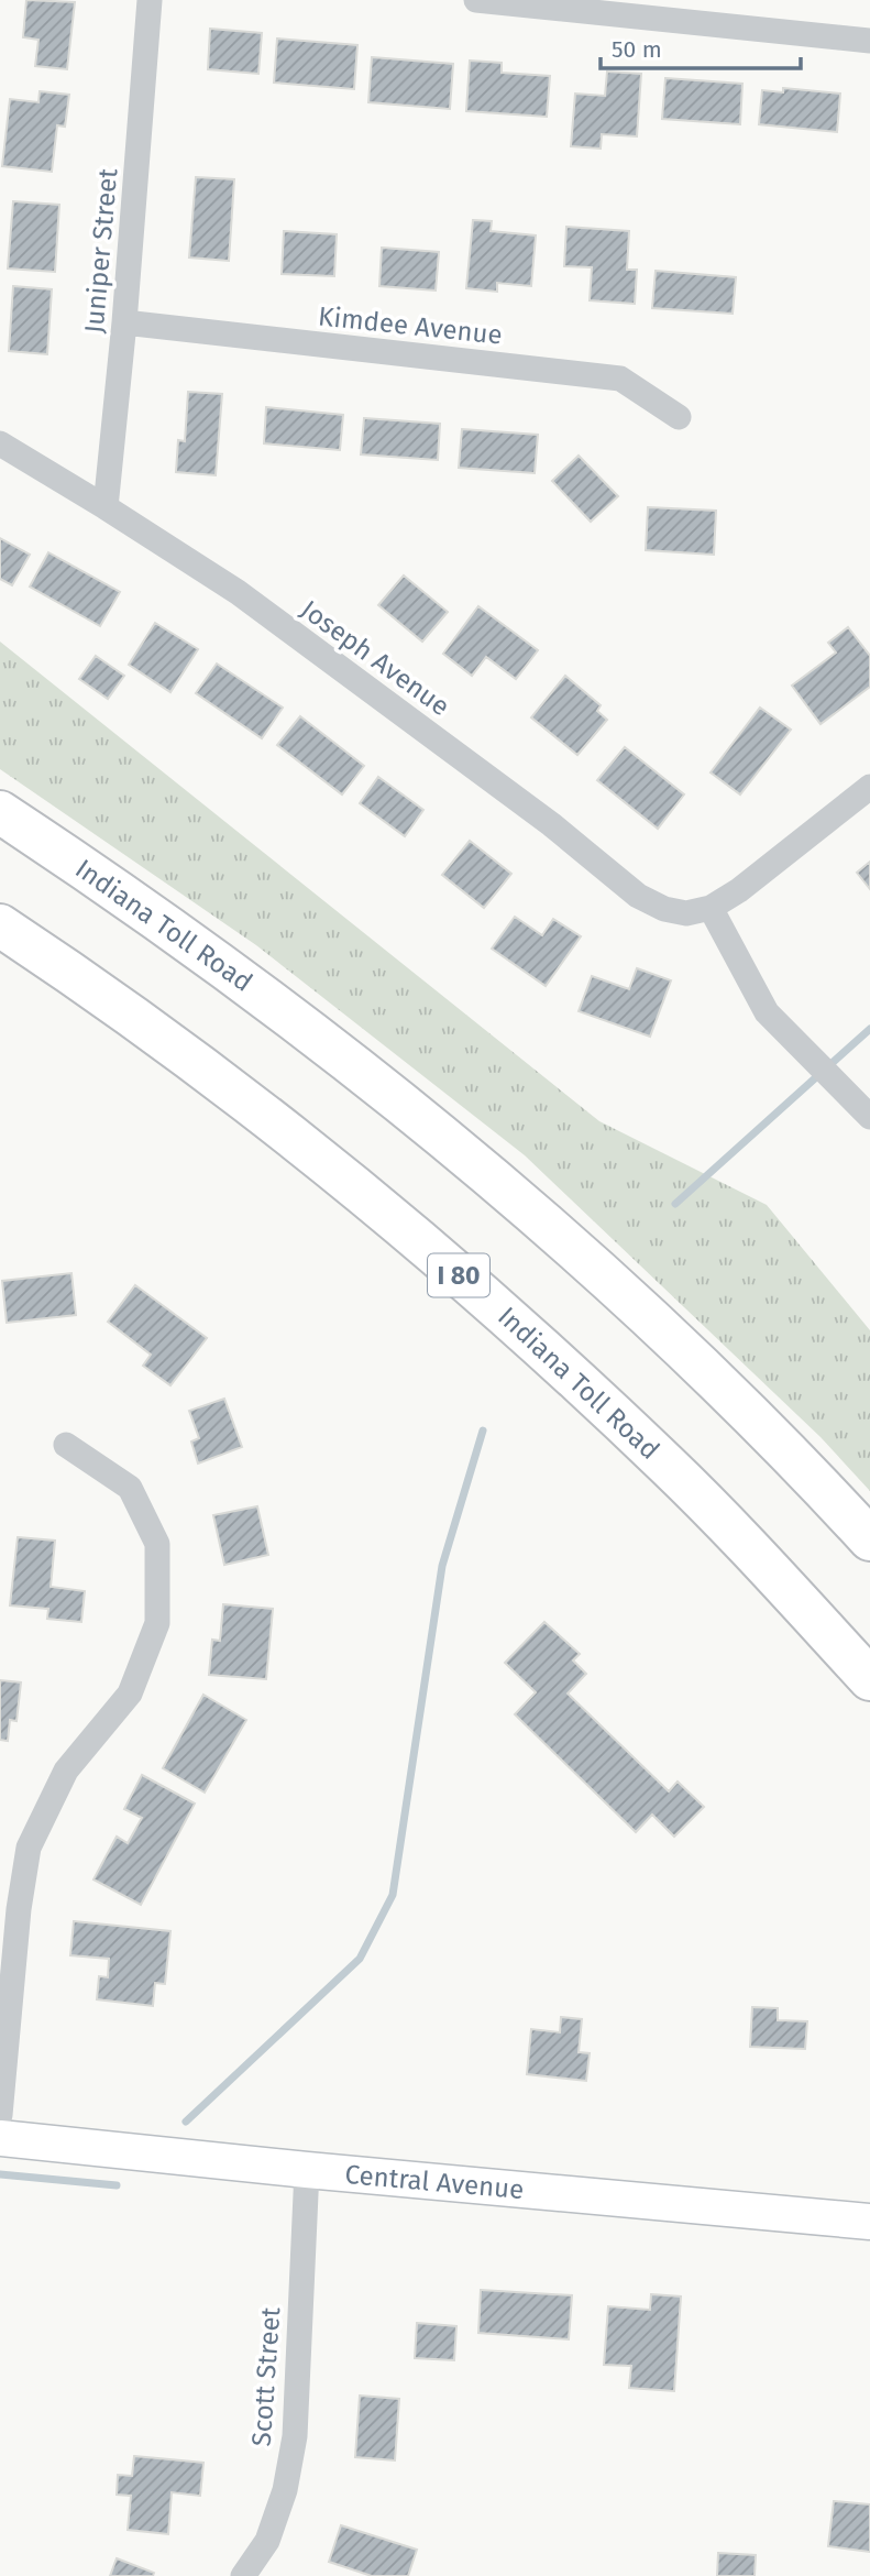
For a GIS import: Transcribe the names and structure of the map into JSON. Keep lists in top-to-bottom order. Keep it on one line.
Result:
{"streets":{"highway":["Indiana Toll Road","I 80"],"street":["Juniper Street","Kimdee Avenue","Joseph Avenue","Central Avenue","Scott Street"]},"crossings":[["Juniper Street","Kimdee Avenue"],["Juniper Street","Joseph Avenue"],["Central Avenue","Scott Street"]],"scale_bar":"50 m"}
